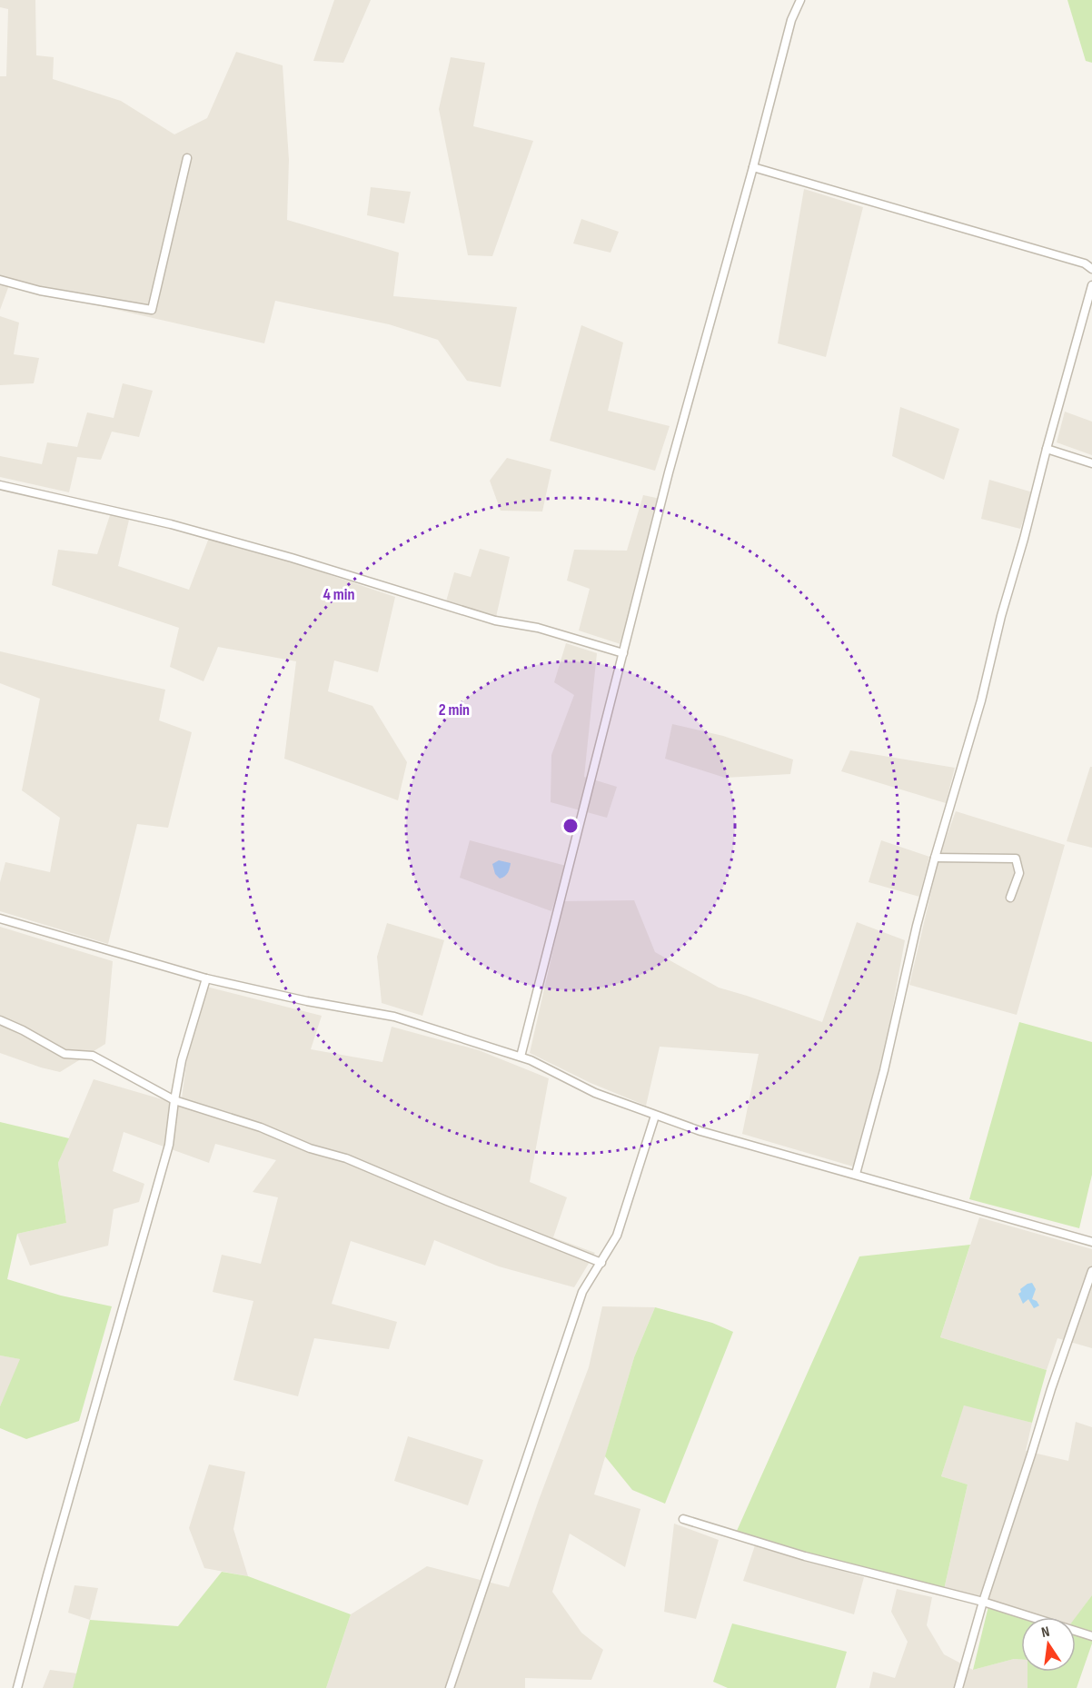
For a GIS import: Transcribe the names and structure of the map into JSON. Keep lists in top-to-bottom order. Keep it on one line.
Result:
{"north":"top","rings":["4 min","2 min"]}
